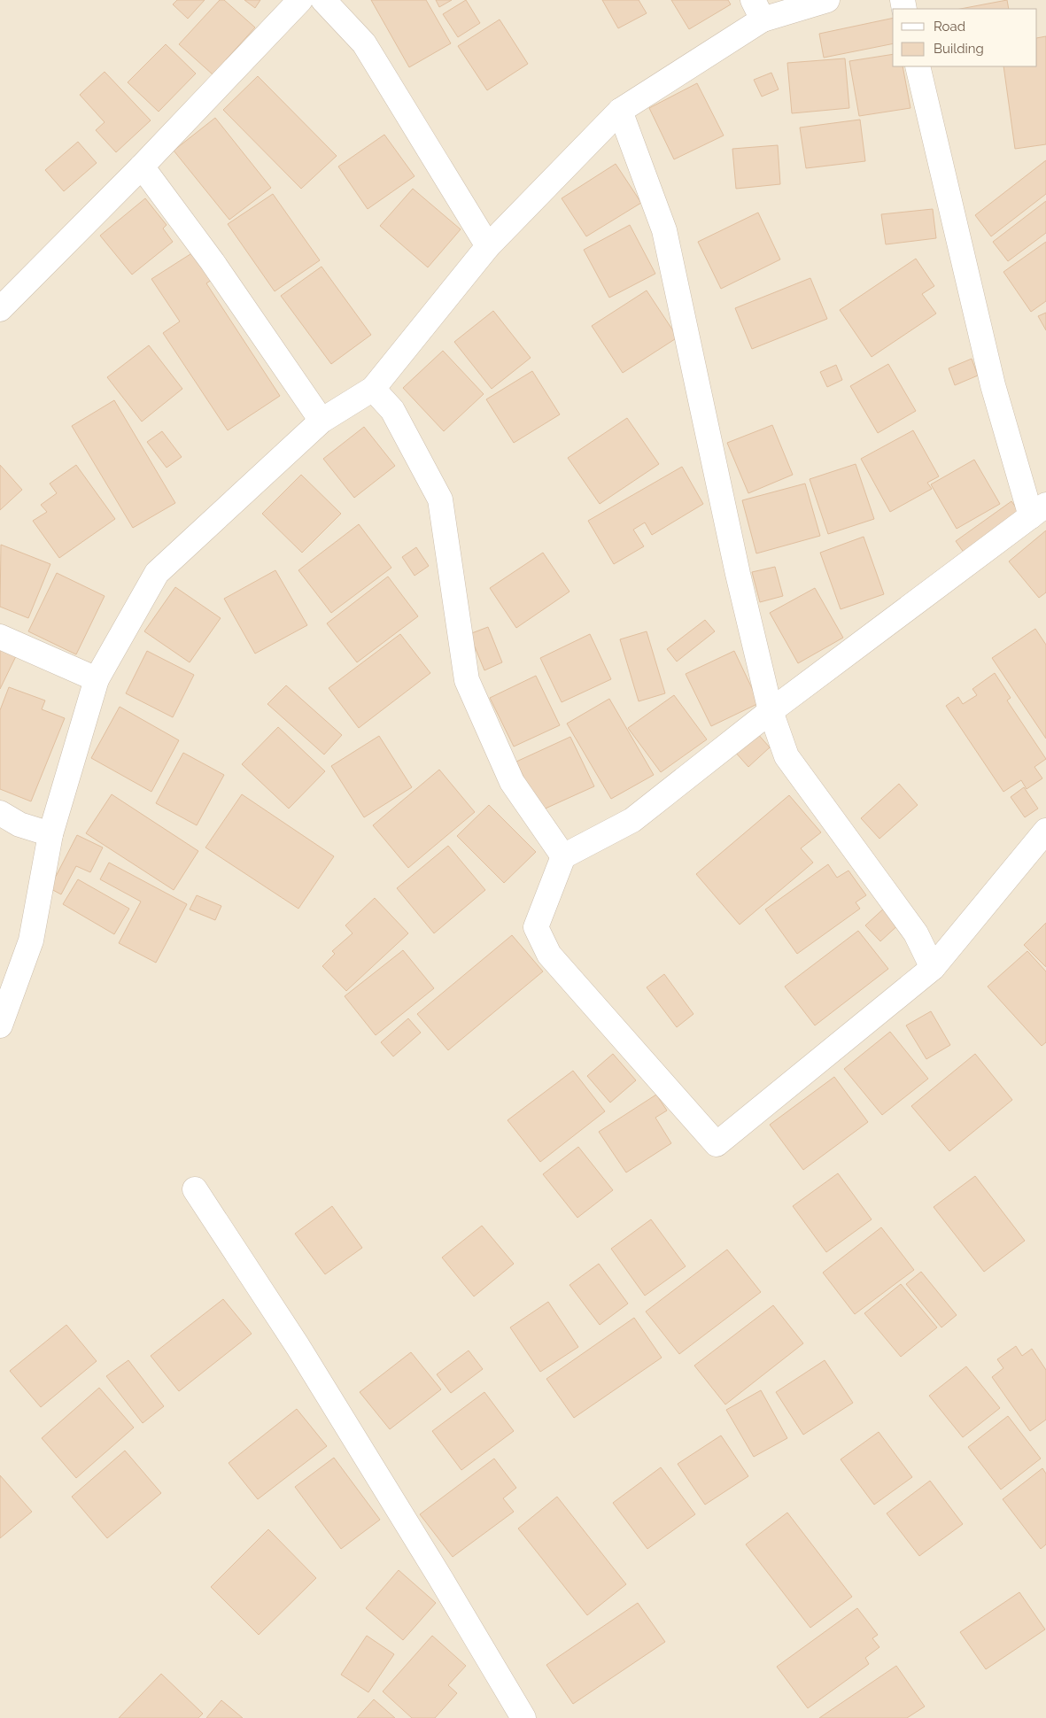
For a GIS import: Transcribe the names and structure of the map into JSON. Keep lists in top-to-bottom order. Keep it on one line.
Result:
{"legend":["Road","Building"]}
